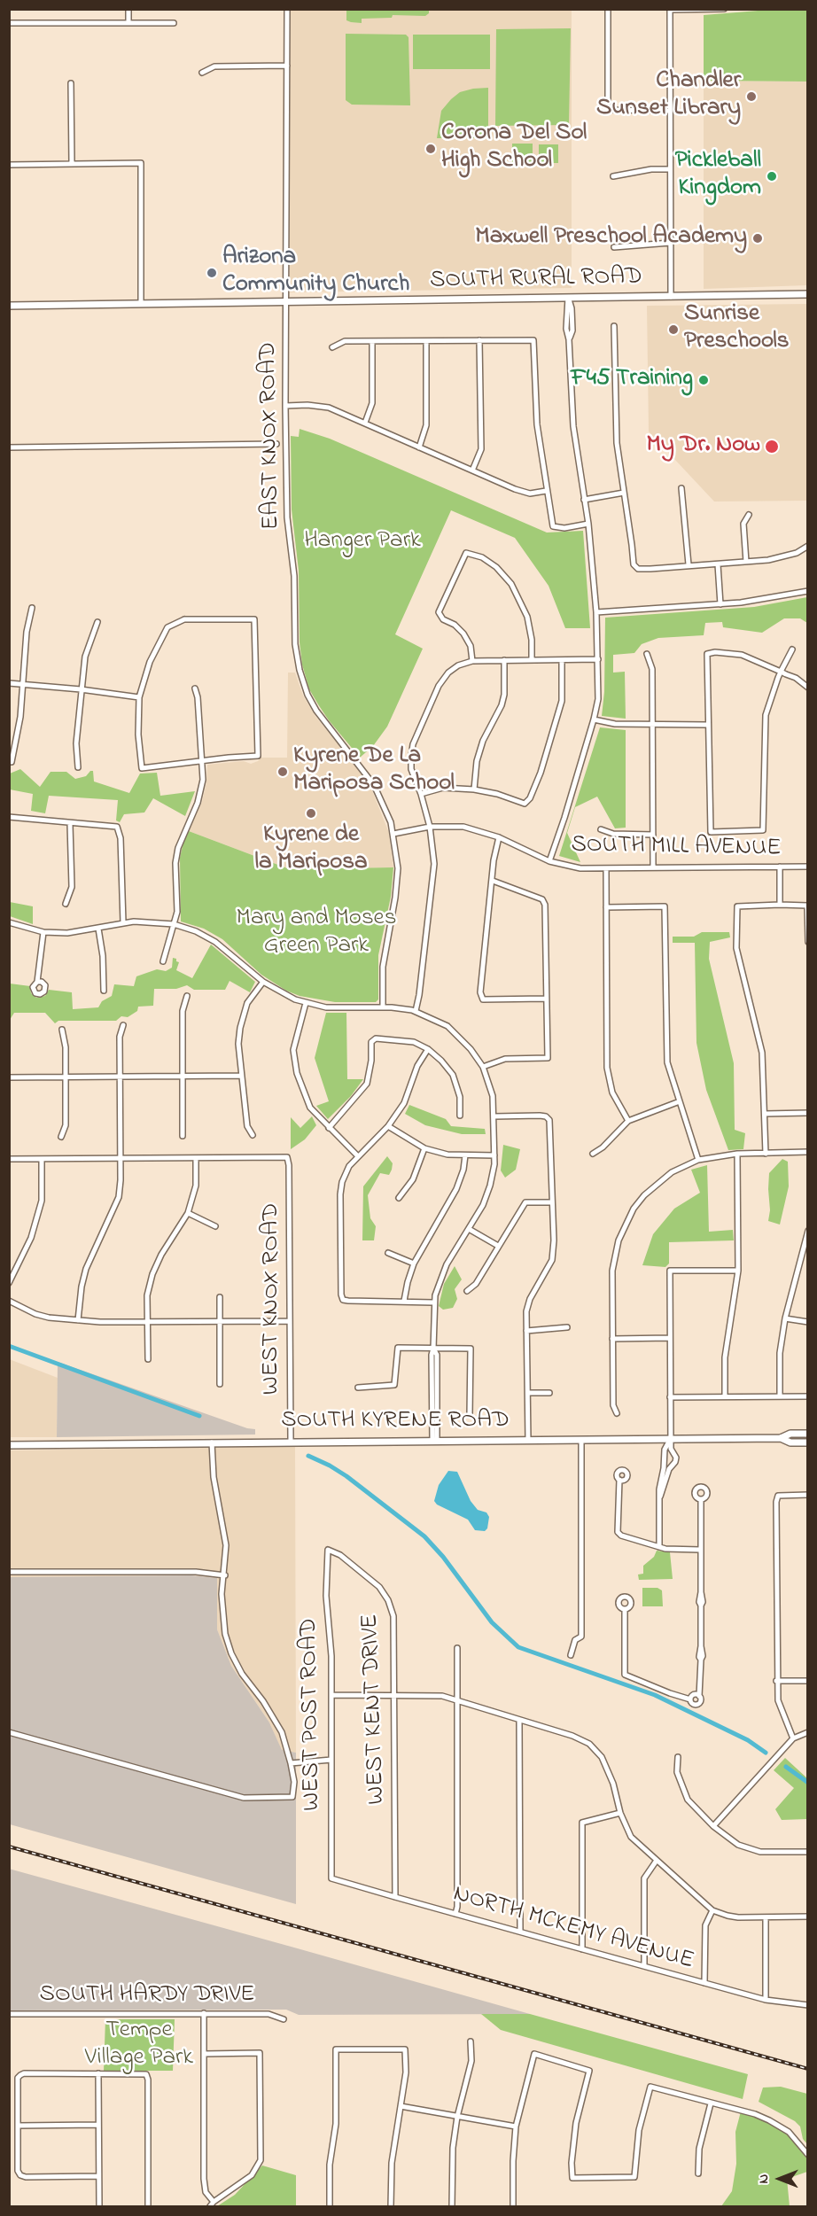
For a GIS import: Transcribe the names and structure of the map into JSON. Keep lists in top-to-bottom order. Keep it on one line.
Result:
{"streets":{"main road":["SOUTH RURAL ROAD","SOUTH KYRENE ROAD"],"street":["EAST KNOX ROAD","SOUTH MILL AVENUE","WEST KNOX ROAD","WEST KENT DRIVE","WEST POST ROAD","NORTH MCKEMY AVENUE","SOUTH HARDY DRIVE"]},"crossings":[["SOUTH RURAL ROAD","EAST KNOX ROAD"],["EAST KNOX ROAD","SOUTH MILL AVENUE"],["WEST KNOX ROAD","SOUTH KYRENE ROAD"],["WEST KENT DRIVE","WEST POST ROAD"],["WEST KENT DRIVE","NORTH MCKEMY AVENUE"],["WEST POST ROAD","NORTH MCKEMY AVENUE"]],"parks":["Hanger Park","Mary and Moses Green Park","Tempe Village Park"],"places":["Chandler Sunset Library","Corona Del Sol High School","Pickleball Kingdom","Maxwell Preschool Academy","Arizona Community Church","Sunrise Preschools","F45 Training","My Dr. Now","Kyrene De La Mariposa School","Kyrene de la Mariposa"],"north":"left"}
